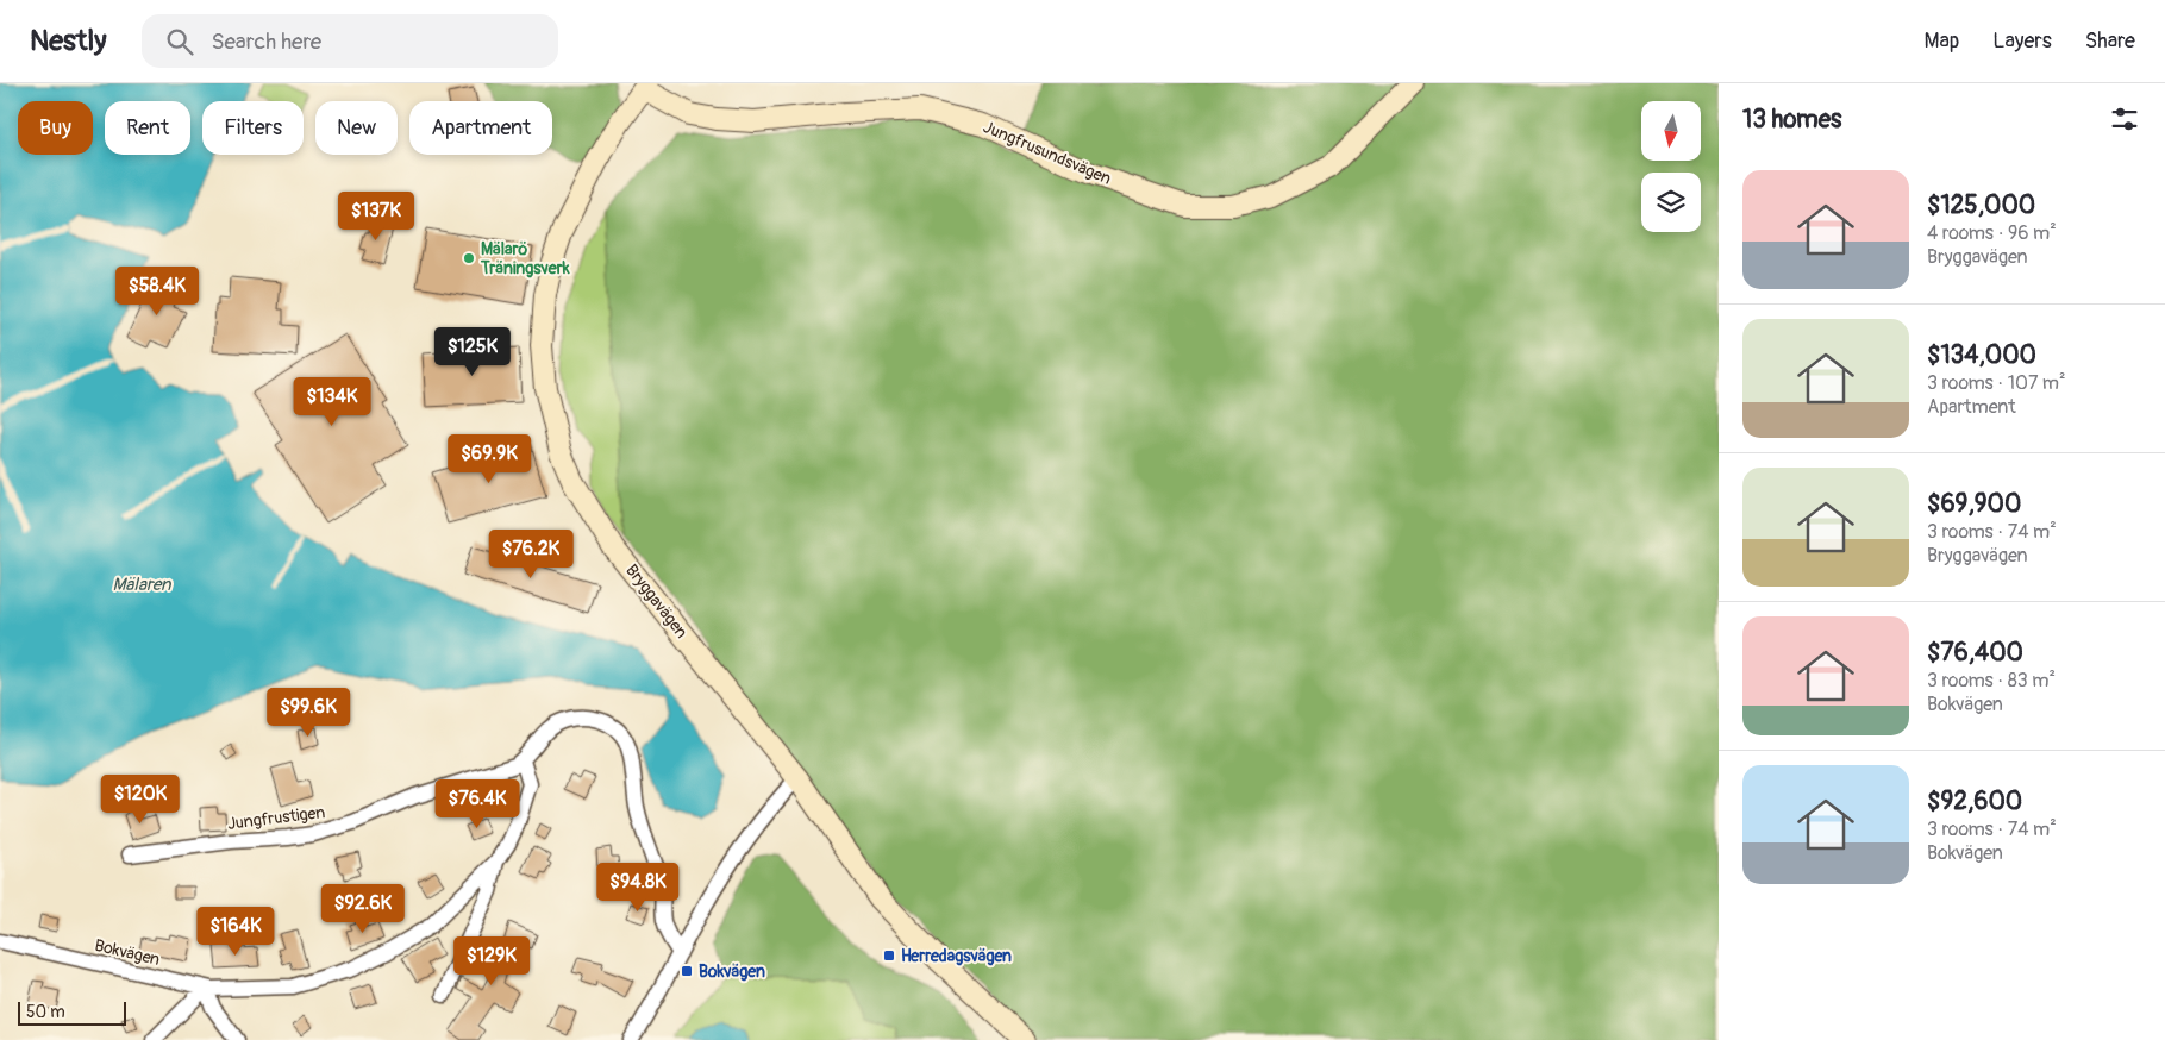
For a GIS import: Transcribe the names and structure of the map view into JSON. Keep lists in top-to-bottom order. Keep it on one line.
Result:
{"streets":{"main road":["Jungfrusundsvägen","Bryggavägen"],"street":["Jungfrustigen","Bokvägen"]},"crossings":[["Jungfrusundsvägen","Bryggavägen"],["Jungfrustigen","Bokvägen"]],"water":["Mälaren"],"places":{"other":["Mälarö Träningsverk"],"transit":["Herredagsvägen","Bokvägen"]},"scale_bar":"50 m","north":"bottom","page":{"header":"Nestly","search":"Search here","nav":["Map","Layers","Share"],"heading":"13 homes","chip":["Buy","Rent","Filters","New","Apartment"],"list":[{"name":"$125,000","note":"4 rooms · 96 m² · Bryggavägen"},{"name":"$134,000","note":"3 rooms · 107 m² · Apartment"},{"name":"$69,900","note":"3 rooms · 74 m² · Bryggavägen"},{"name":"$76,400","note":"3 rooms · 83 m² · Bokvägen"},{"name":"$92,600","note":"3 rooms · 74 m² · Bokvägen"}],"price":["$137K","$58.4K","$125K","$134K","$69.9K","$76.2K","$99.6K","$120K","$76.4K","$94.8K","$92.6K","$164K","$129K"],"scale":"50 m"}}
